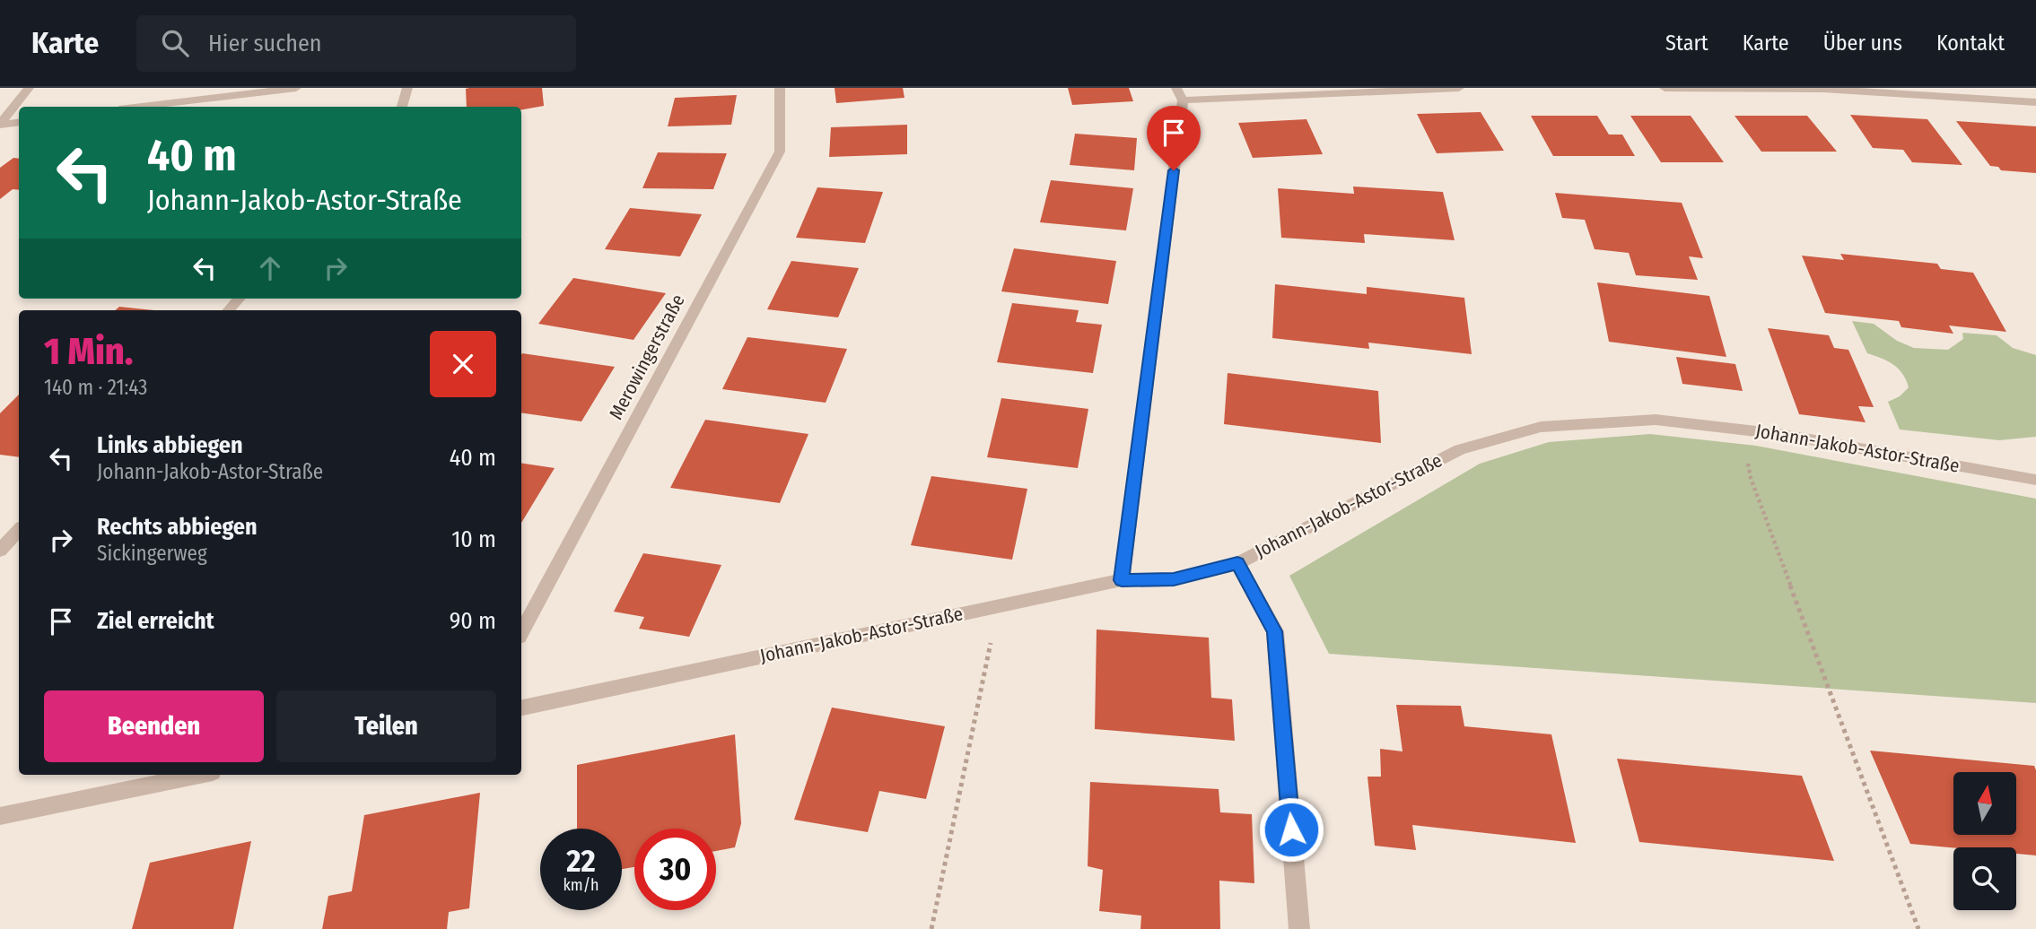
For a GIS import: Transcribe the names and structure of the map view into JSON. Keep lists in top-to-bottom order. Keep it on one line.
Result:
{"streets":{"street":["Merowingerstraße","Johann-Jakob-Astor-Straße"]},"north":"top","page":{"header":"Karte","search":"Hier suchen","nav":["Start","Karte","Über uns","Kontakt"],"turn":["40 m","Johann-Jakob-Astor-Straße"],"heading":["1 Min.","140 m · 21:43"],"list":[{"name":"Links abbiegen","note":"Johann-Jakob-Astor-Straße","value":"40 m"},{"name":"Rechts abbiegen","note":"Sickingerweg","value":"10 m"},{"name":"Ziel erreicht","value":"90 m"}],"buttons":["Beenden","Teilen"],"speed":"22 km/h","limit":"30"}}
